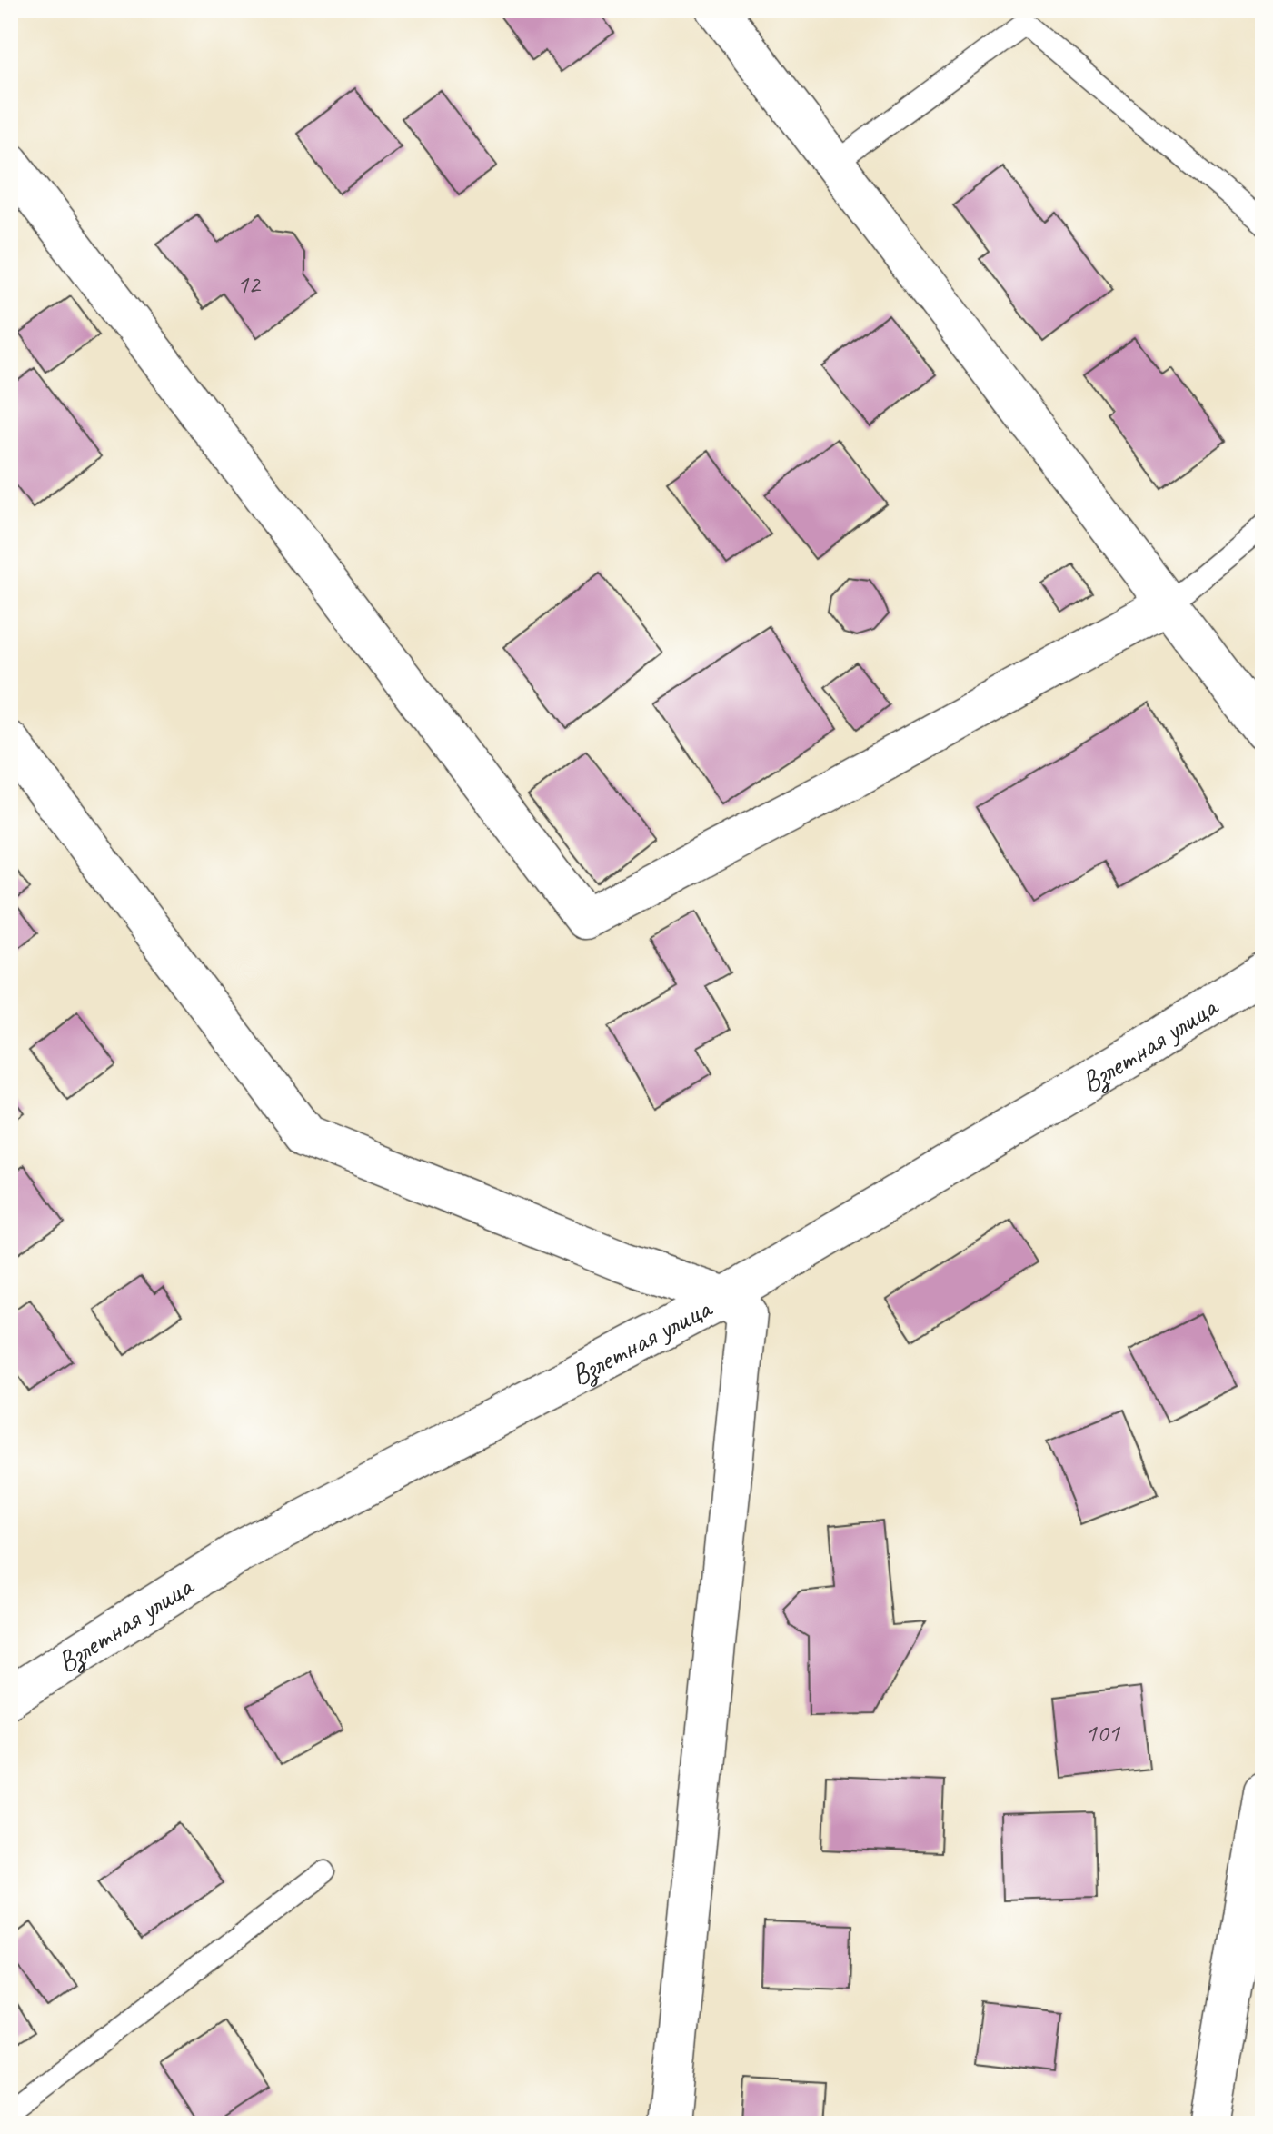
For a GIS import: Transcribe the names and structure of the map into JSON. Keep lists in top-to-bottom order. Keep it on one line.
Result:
{"streets":{"street":["Взлетная улица"]},"house_numbers":["12","101"]}
